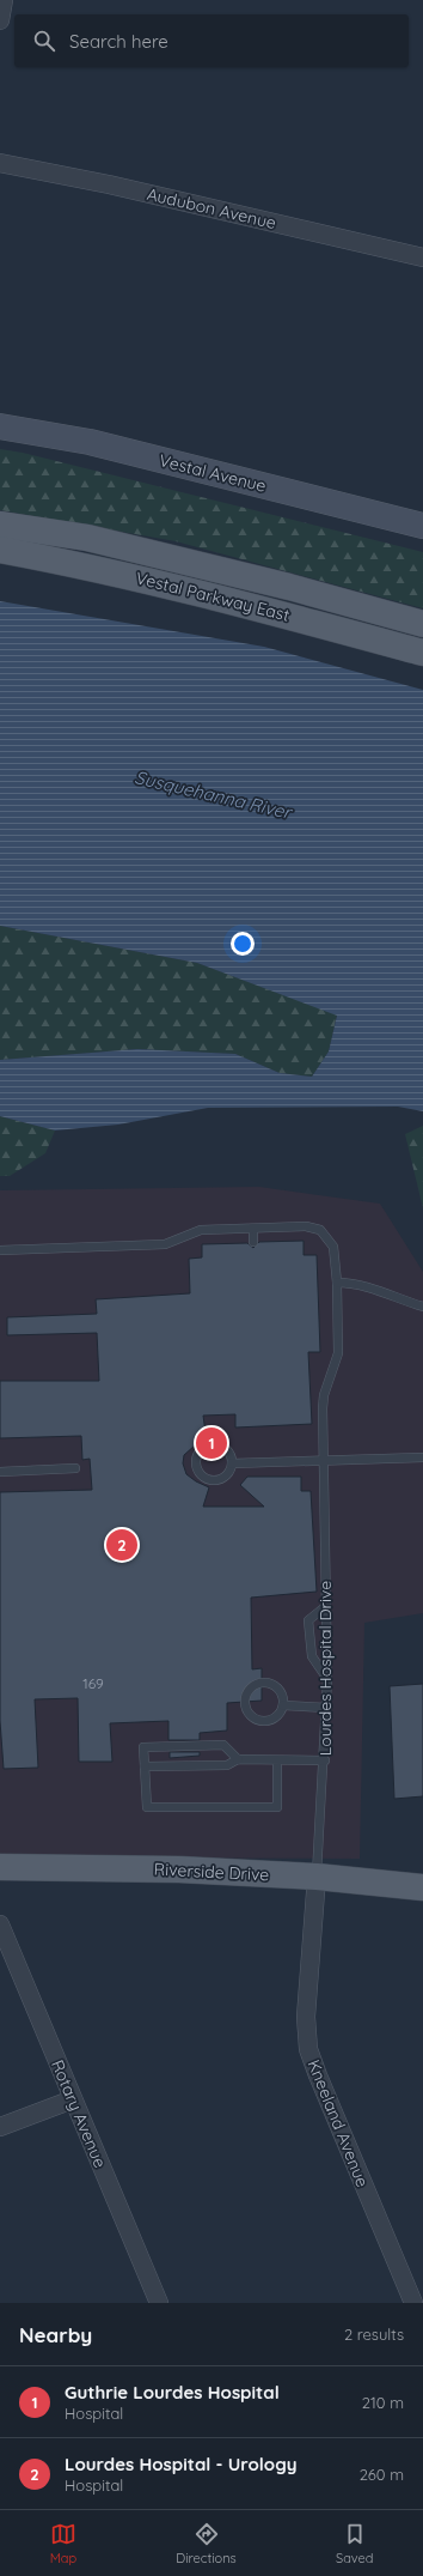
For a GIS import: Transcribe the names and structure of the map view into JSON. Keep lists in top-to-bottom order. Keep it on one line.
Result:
{"streets":{"main road":["Vestal Parkway East","Riverside Drive"],"street":["Audubon Avenue","Vestal Avenue","Rotary Avenue","Kneeland Avenue"],"lane":["Lourdes Hospital Drive"]},"crossings":[["Lourdes Hospital Drive","Riverside Drive"],["Lourdes Hospital Drive","Kneeland Avenue"],["Riverside Drive","Kneeland Avenue"]],"water":["Susquehanna River"],"house_numbers":["169"],"page":{"search":"Search here","pins":["1","2"],"heading":["Nearby","2 results"],"list":[{"mark":"1","name":"Guthrie Lourdes Hospital","note":"Hospital","value":"210 m"},{"mark":"2","name":"Lourdes Hospital - Urology","note":"Hospital","value":"260 m"}],"nav":["Map","Directions","Saved"]}}
